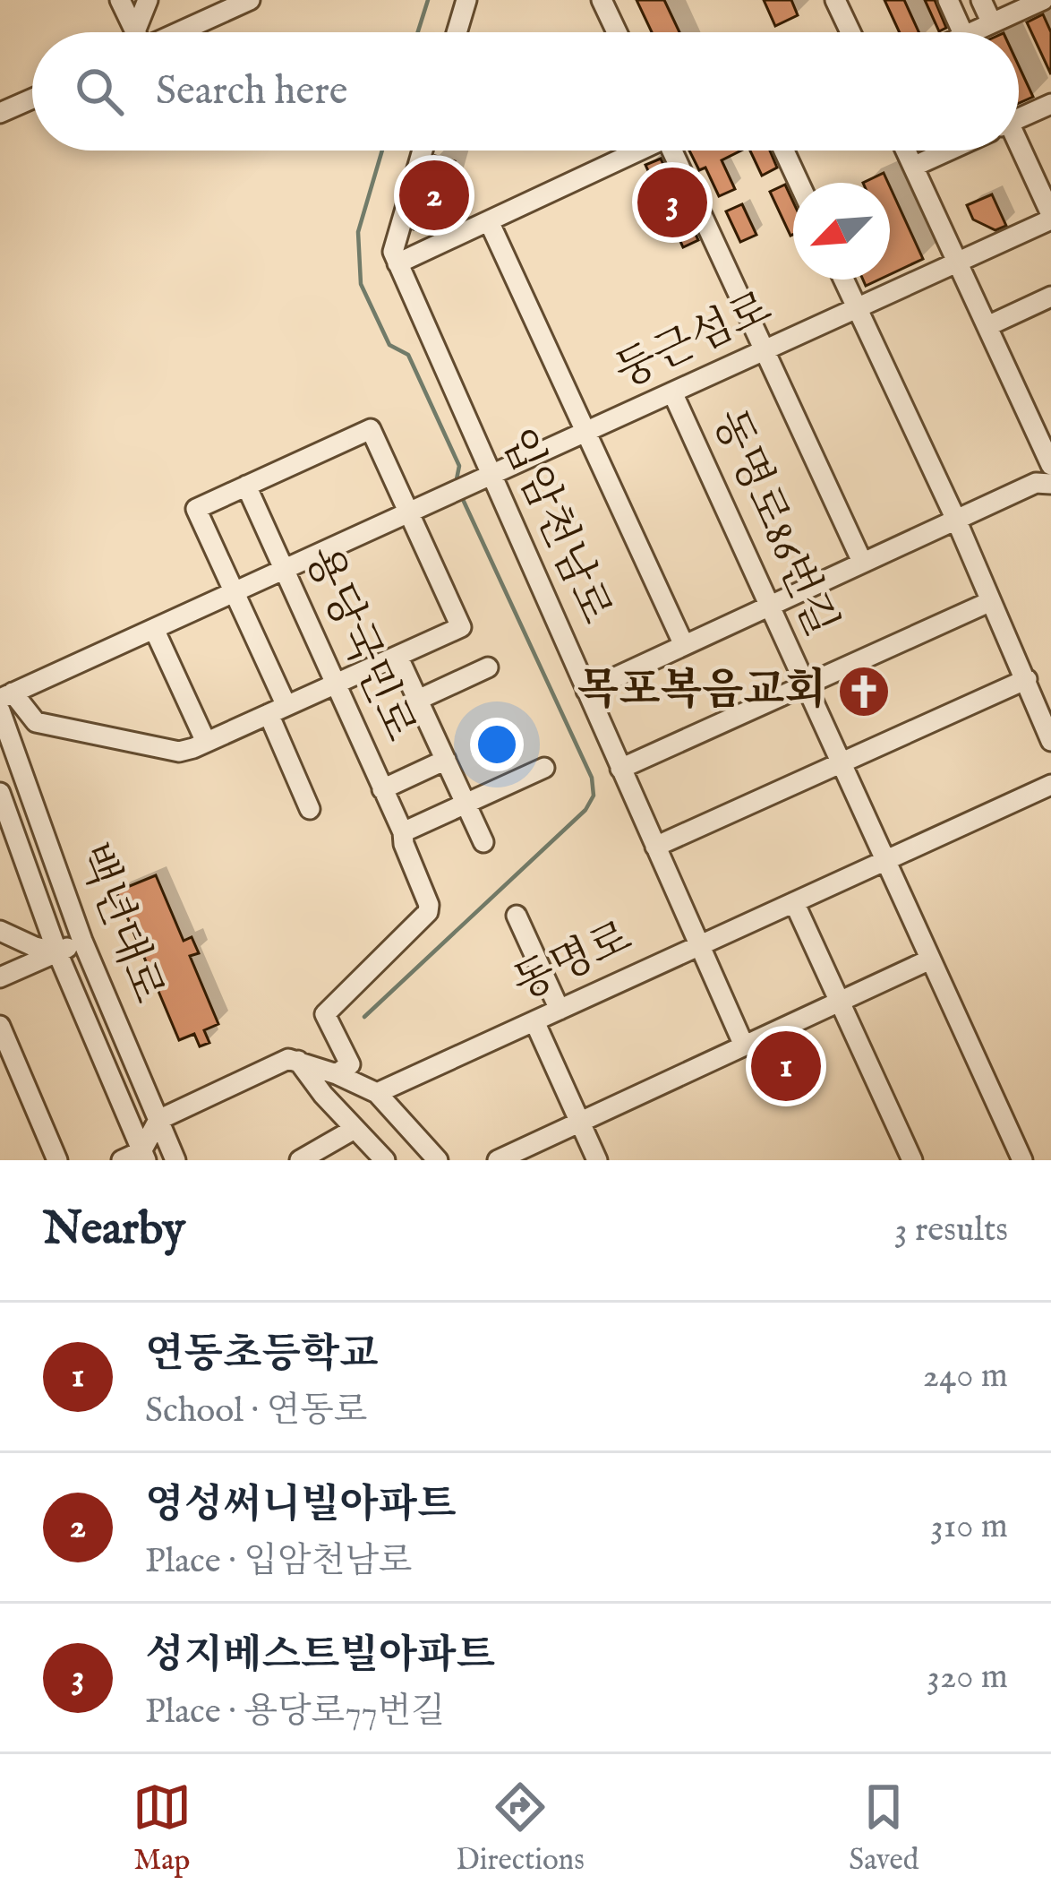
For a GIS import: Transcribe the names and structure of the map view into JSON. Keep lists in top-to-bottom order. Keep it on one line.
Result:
{"streets":{"street":["둥근섬로","동명로86번길","입암천남로","용당국민로","백년대로","동명로"]},"crossings":[["둥근섬로","동명로86번길"],["둥근섬로","입암천남로"],["동명로86번길","동명로"],["입암천남로","동명로"]],"places":{"church":["목포복음교회"]},"north":"bottom left","page":{"search":"Search here","pins":["2","3","1"],"heading":["Nearby","3 results"],"list":[{"mark":"1","name":"연동초등학교","note":"School · 연동로","value":"240 m"},{"mark":"2","name":"영성써니빌아파트","note":"Place · 입암천남로","value":"310 m"},{"mark":"3","name":"성지베스트빌아파트","note":"Place · 용당로77번길","value":"320 m"}],"nav":["Map","Directions","Saved"]}}
